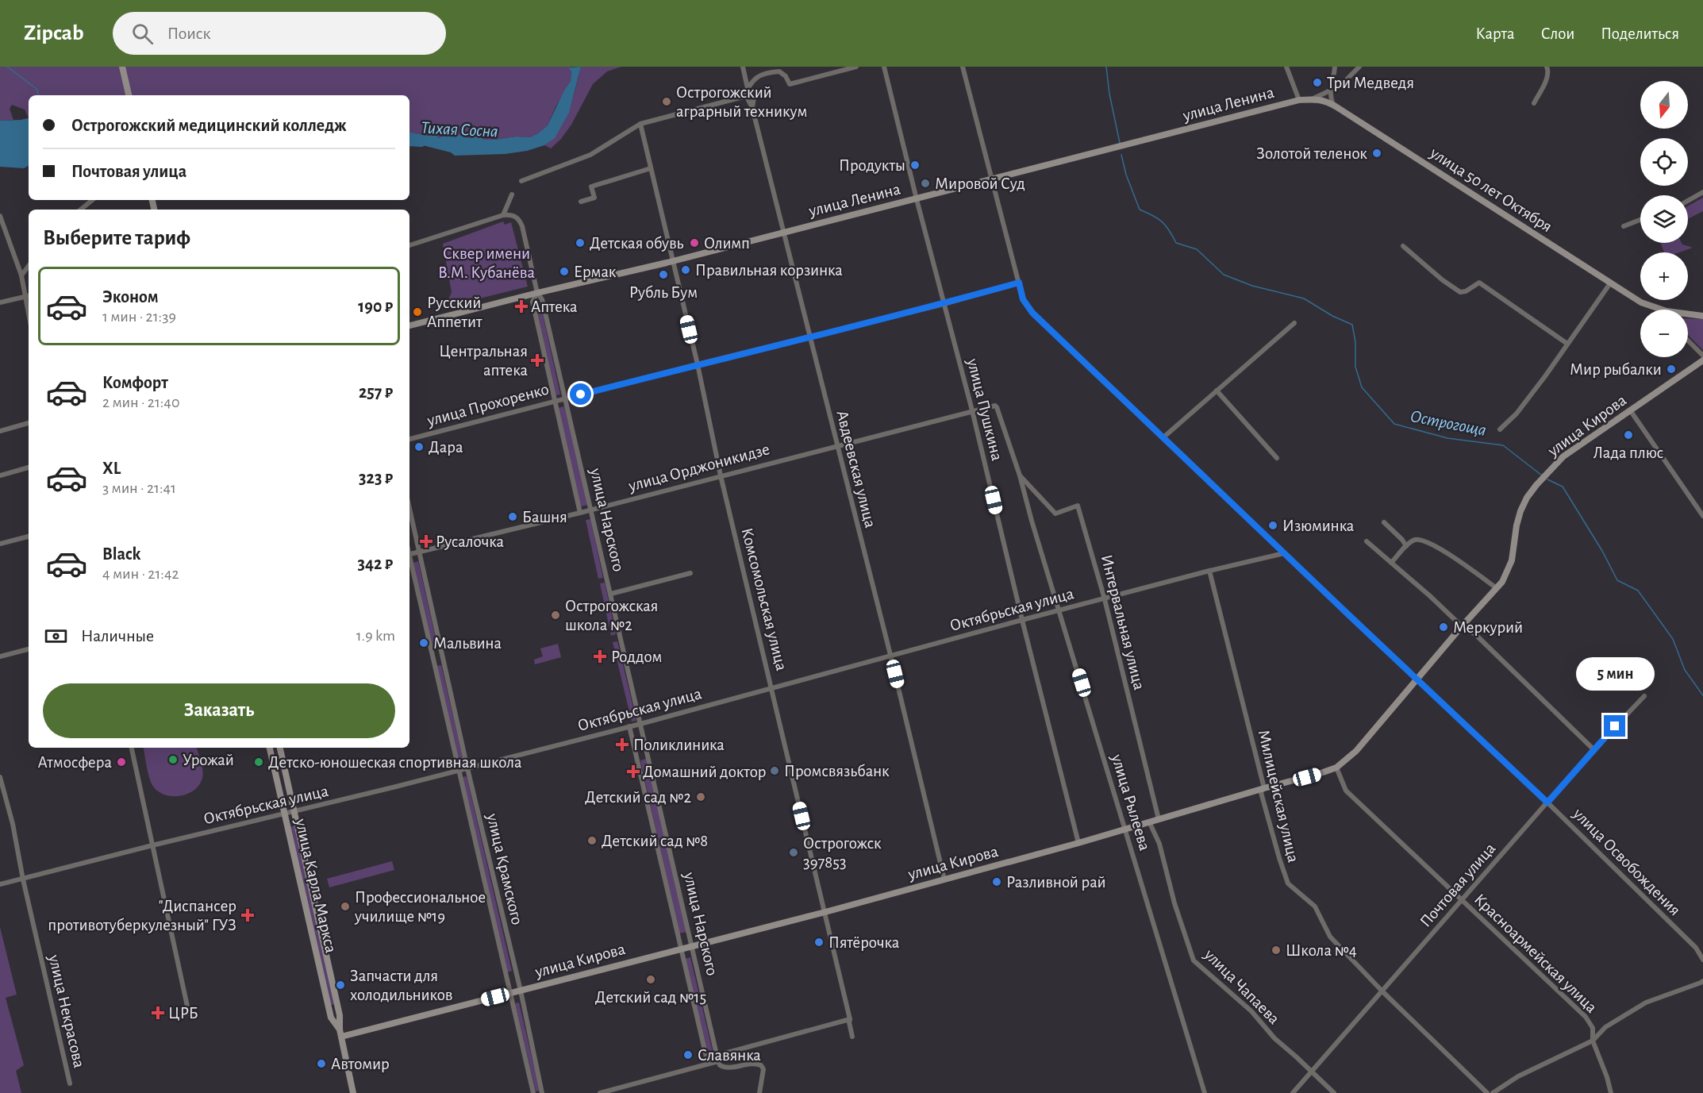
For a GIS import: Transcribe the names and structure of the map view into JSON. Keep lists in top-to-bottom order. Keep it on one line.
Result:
{"streets":{"main road":["улица Ленина","улица 50 лет Октября","улица Кирова","улица Карла Маркса"],"street":["улица Прохоренко","улица Пушкина","улица Орджоникидзе","Авдеевская улица","улица Нарского","Комсомольская улица","Октябрьская улица","Интервальная улица","Милицейская улица","улица Рылеева","улица Освобождения","улица Крамского","Почтовая улица","Красноармейская улица","улица Чапаева","улица Некрасова"]},"crossings":[["улица Ленина","улица 50 лет Октября"],["улица Ленина","улица Пушкина"],["улица Ленина","Авдеевская улица"],["улица Ленина","улица Нарского"],["улица Ленина","Комсомольская улица"],["улица Ленина","улица Освобождения"],["улица Прохоренко","улица Пушкина"],["улица Прохоренко","Авдеевская улица"],["улица Прохоренко","улица Нарского"],["улица Прохоренко","Комсомольская улица"],["улица Прохоренко","улица Освобождения"],["улица Пушкина","улица Кирова"],["улица Пушкина","улица Орджоникидзе"],["улица Пушкина","Октябрьская улица"],["улица Кирова","Авдеевская улица"],["улица Кирова","улица Нарского"],["улица Кирова","Комсомольская улица"],["улица Кирова","Интервальная улица"],["улица Кирова","Милицейская улица"],["улица Кирова","улица Рылеева"],["улица Кирова","улица Освобождения"],["улица Кирова","улица Крамского"],["улица Кирова","улица Карла Маркса"],["улица Кирова","Красноармейская улица"],["улица Кирова","улица Чапаева"],["улица Орджоникидзе","Авдеевская улица"],["улица Орджоникидзе","улица Нарского"],["улица Орджоникидзе","Комсомольская улица"],["улица Орджоникидзе","Интервальная улица"],["улица Орджоникидзе","улица Крамского"],["Авдеевская улица","Октябрьская улица"],["улица Нарского","Октябрьская улица"],["Комсомольская улица","Октябрьская улица"],["Октябрьская улица","Интервальная улица"],["Октябрьская улица","Милицейская улица"],["Октябрьская улица","улица Рылеева"],["Октябрьская улица","улица Освобождения"],["Октябрьская улица","улица Крамского"],["Октябрьская улица","улица Карла Маркса"],["Октябрьская улица","улица Некрасова"],["Интервальная улица","улица Рылеева"],["Милицейская улица","Почтовая улица"],["улица Освобождения","Почтовая улица"],["Почтовая улица","Красноармейская улица"],["Почтовая улица","улица Чапаева"]],"water":["Тихая Сосна","Острогоща"],"parks":["Сквер имени В.М. Кубанёва"],"places":{"other":["Три Медведя","Острогожский аграрный техникум","Золотой теленок","Продукты","Мировой Суд","Детская обувь","Олимп","Правильная корзинка","Ермак","Рубль Бум","Русский Аппетит","Мир рыбалки","Лада плюс","Дара","Башня","Изюминка","Острогожская школа №2","Меркурий","Мальвина","Урожай","Атмосфера","Детско-юношеская спортивная школа","Промсвязьбанк","Детский сад №2","Детский сад №8","Острогожск 397853","Разливной рай","Профессиональное училище №19","Пятёрочка","Школа №4","Детский сад №15","Запчасти для холодильников","Славянка","Автомир"],"health":["Аптека","Центральная аптека","Русалочка","Роддом","Поликлиника","Домашний доктор","\"Диспансер противотуберкулезный\" ГУЗ","ЦРБ"]},"north":"bottom","page":{"header":"Zipcab","search":"Поиск","nav":["Карта","Слои","Поделиться"],"map_buttons":["+","−"],"banner":["Острогожский медицинский колледж","Почтовая улица"],"heading":"Выберите тариф","list":[{"name":"Эконом","note":"1 мин · 21:39","value":"190 ₽"},{"name":"Комфорт","note":"2 мин · 21:40","value":"257 ₽"},{"name":"XL","note":"3 мин · 21:41","value":"323 ₽"},{"name":"Black","note":"4 мин · 21:42","value":"342 ₽"}],"pay":["Наличные","1.9 km"],"bubble":"5 мин","buttons":"Заказать"}}
